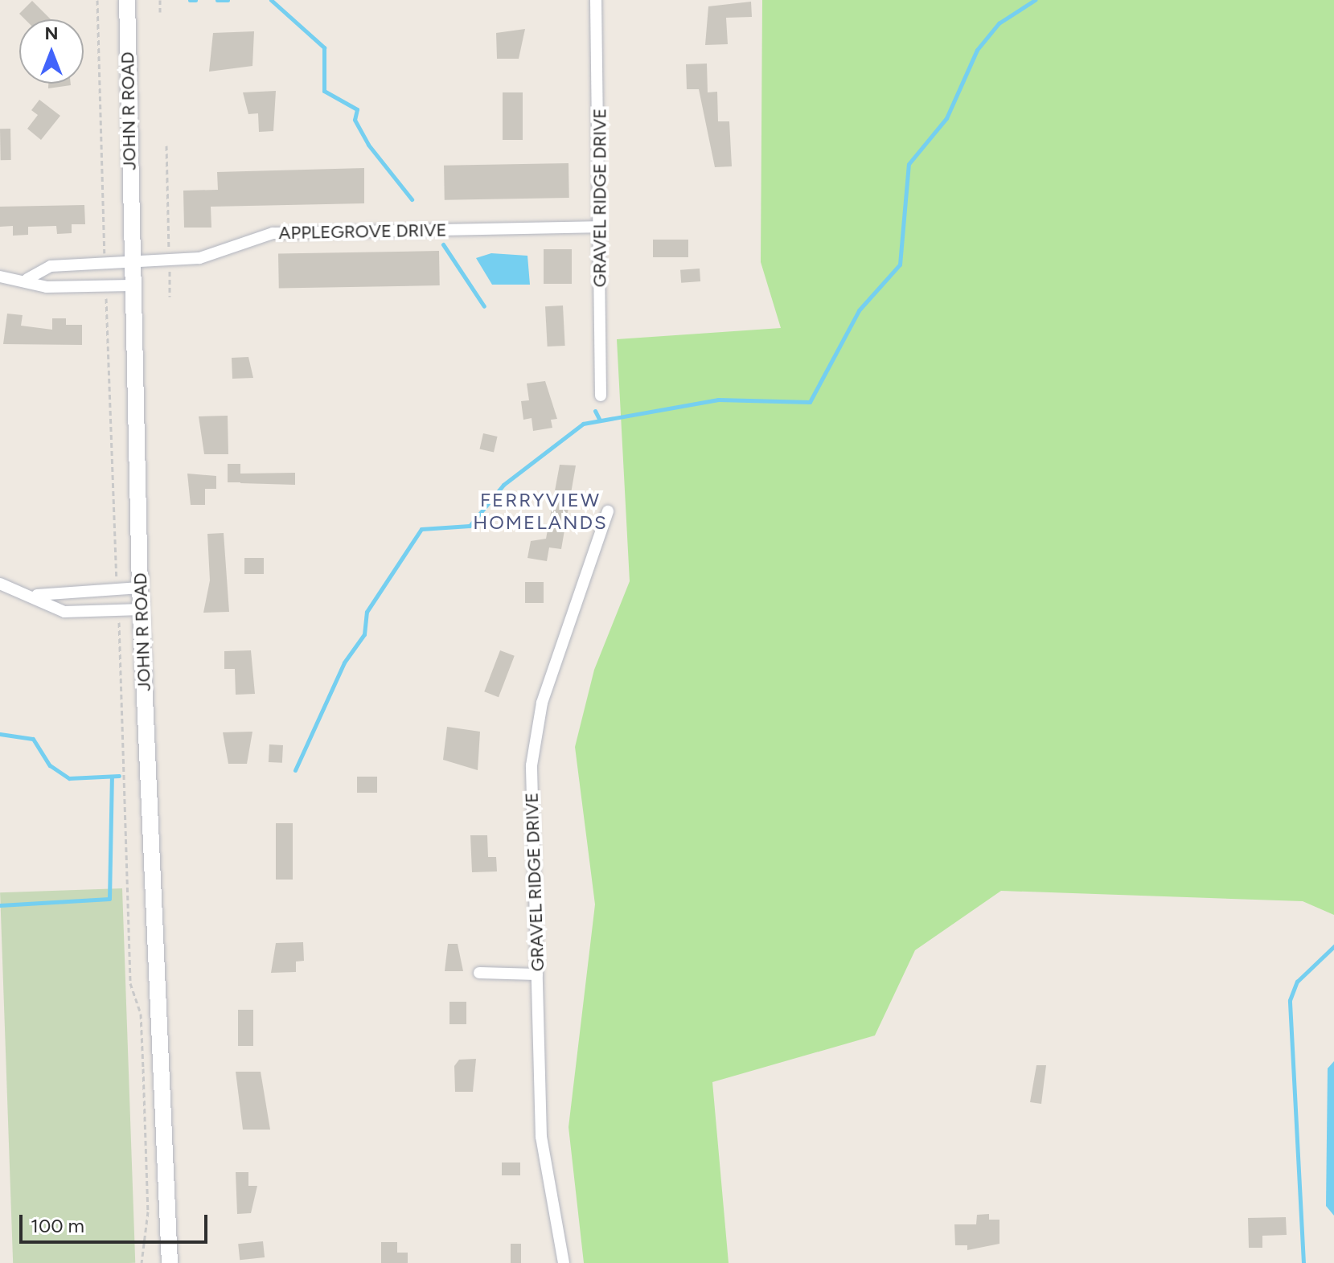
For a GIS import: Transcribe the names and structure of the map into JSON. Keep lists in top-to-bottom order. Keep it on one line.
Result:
{"streets":{"main road":["JOHN R ROAD"],"street":["GRAVEL RIDGE DRIVE","APPLEGROVE DRIVE"]},"crossings":[["JOHN R ROAD","APPLEGROVE DRIVE"],["GRAVEL RIDGE DRIVE","APPLEGROVE DRIVE"]],"districts":["FERRYVIEW HOMELANDS"],"scale_bar":"100 m","north":"top"}
